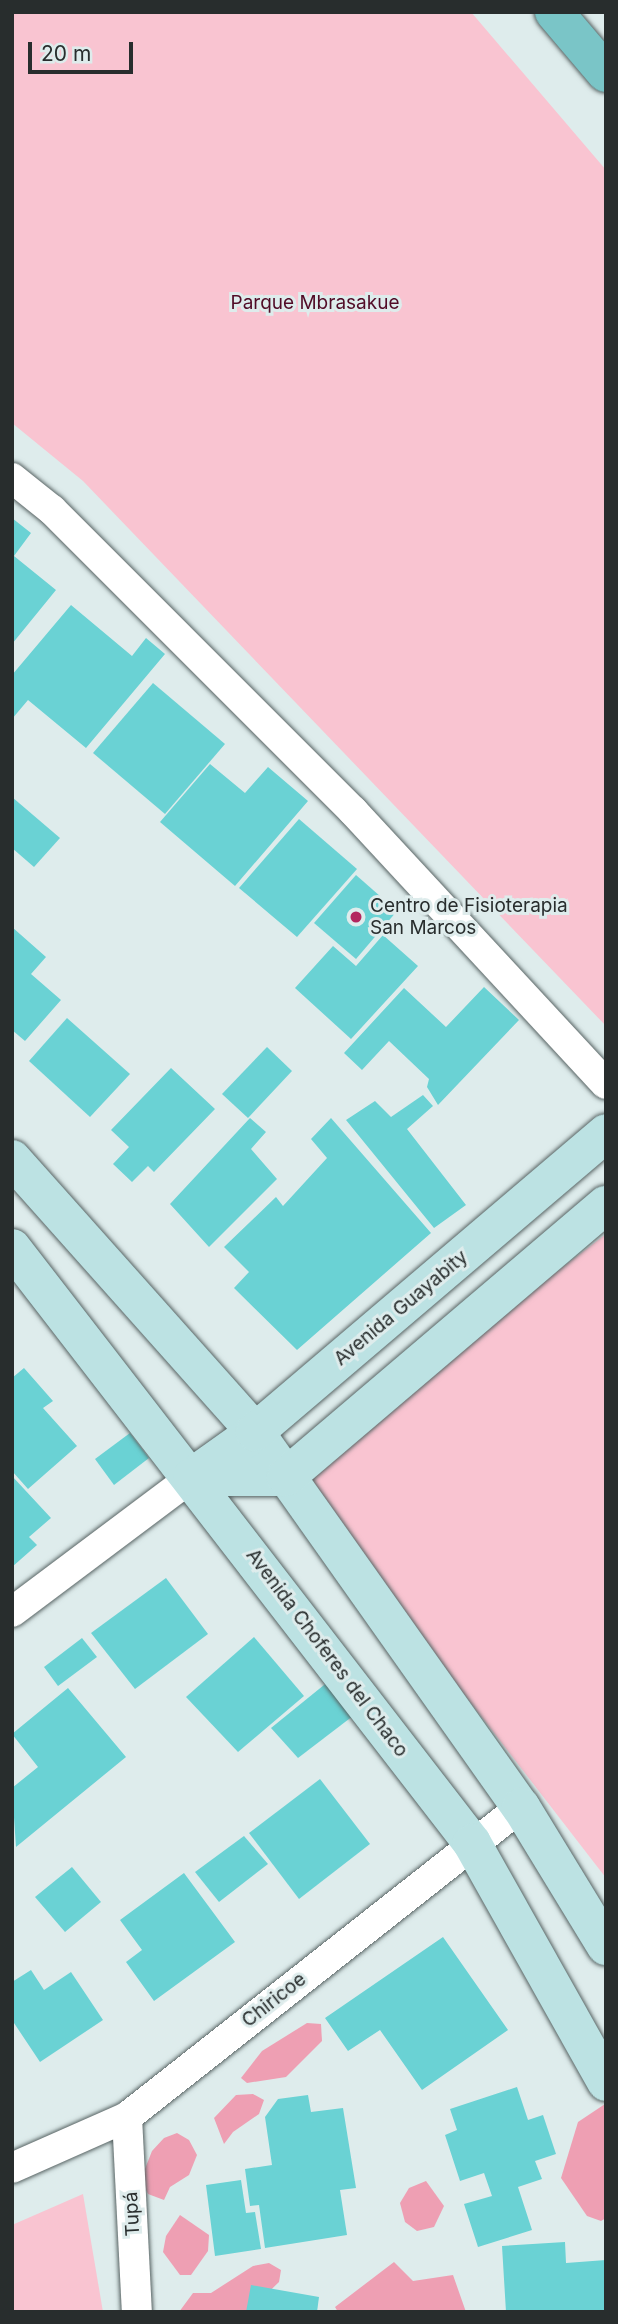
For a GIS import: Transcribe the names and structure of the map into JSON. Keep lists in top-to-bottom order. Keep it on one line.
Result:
{"streets":{"street":["Avenida Guayabity","Avenida Choferes del Chaco","Chiricoe","Tupá"]},"crossings":[["Avenida Guayabity","Avenida Choferes del Chaco"],["Avenida Choferes del Chaco","Chiricoe"],["Chiricoe","Tupá"]],"parks":["Parque Mbrasakue"],"places":["Centro de Fisioterapia San Marcos"],"scale_bar":"20 m"}
